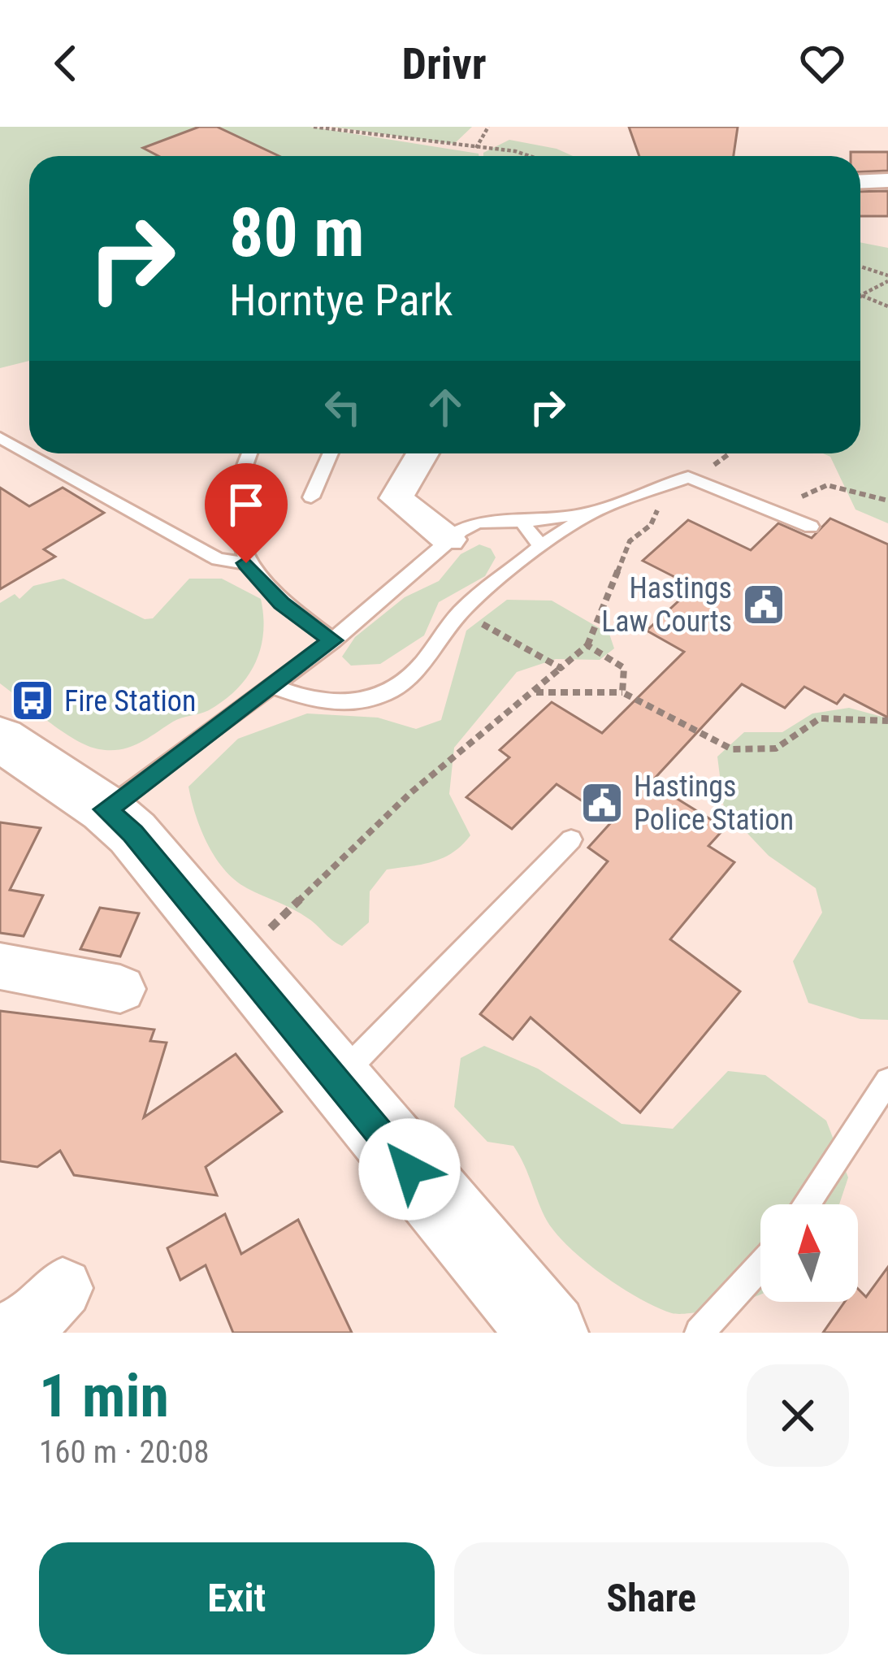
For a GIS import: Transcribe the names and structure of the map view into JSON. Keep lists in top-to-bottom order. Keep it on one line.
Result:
{"places":{"public building":["Hastings Law Courts","Hastings Police Station"],"bus stop":["Fire Station"]},"north":"top","page":{"header":"Drivr","turn":["80 m","Horntye Park"],"heading":["1 min","160 m · 20:08"],"buttons":["Exit","Share"]}}
